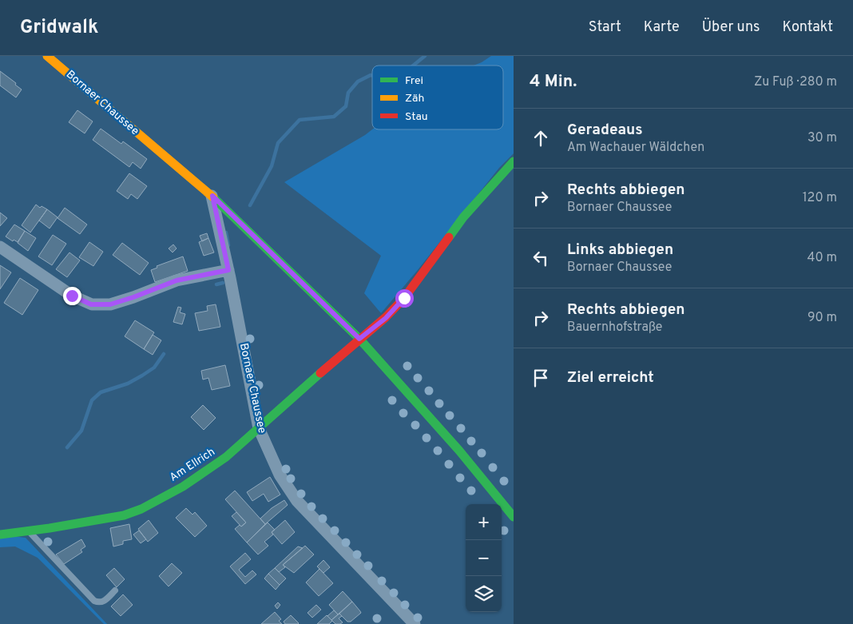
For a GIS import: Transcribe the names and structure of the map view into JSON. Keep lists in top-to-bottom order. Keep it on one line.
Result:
{"streets":{"street":["Bornaer Chaussee","Am Ellrich"]},"crossings":[["Bornaer Chaussee","Am Ellrich"]],"legend":["Frei","Zäh","Stau"],"page":{"header":"Gridwalk","nav":["Start","Karte","Über uns","Kontakt"],"heading":["4 Min.","Zu Fuß · 280 m"],"list":[["Geradeaus","Am Wachauer Wäldchen","30 m"],["Rechts abbiegen","Bornaer Chaussee","120 m"],["Links abbiegen","Bornaer Chaussee","40 m"],["Rechts abbiegen","Bauernhofstraße","90 m"],"Ziel erreicht"],"map_buttons":["+","−"]}}
